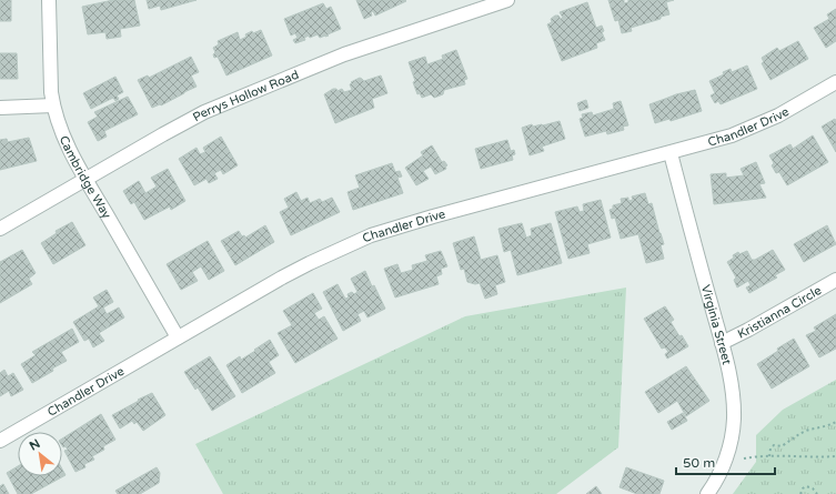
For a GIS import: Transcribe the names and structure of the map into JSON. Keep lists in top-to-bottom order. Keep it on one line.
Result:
{"streets":{"street":["Perrys Hollow Road","Chandler Drive","Cambridge Way","Kristianna Circle","Virginia Street"]},"crossings":[["Perrys Hollow Road","Cambridge Way"],["Chandler Drive","Cambridge Way"],["Chandler Drive","Virginia Street"],["Kristianna Circle","Virginia Street"]],"scale_bar":"50 m","north":"top left"}
